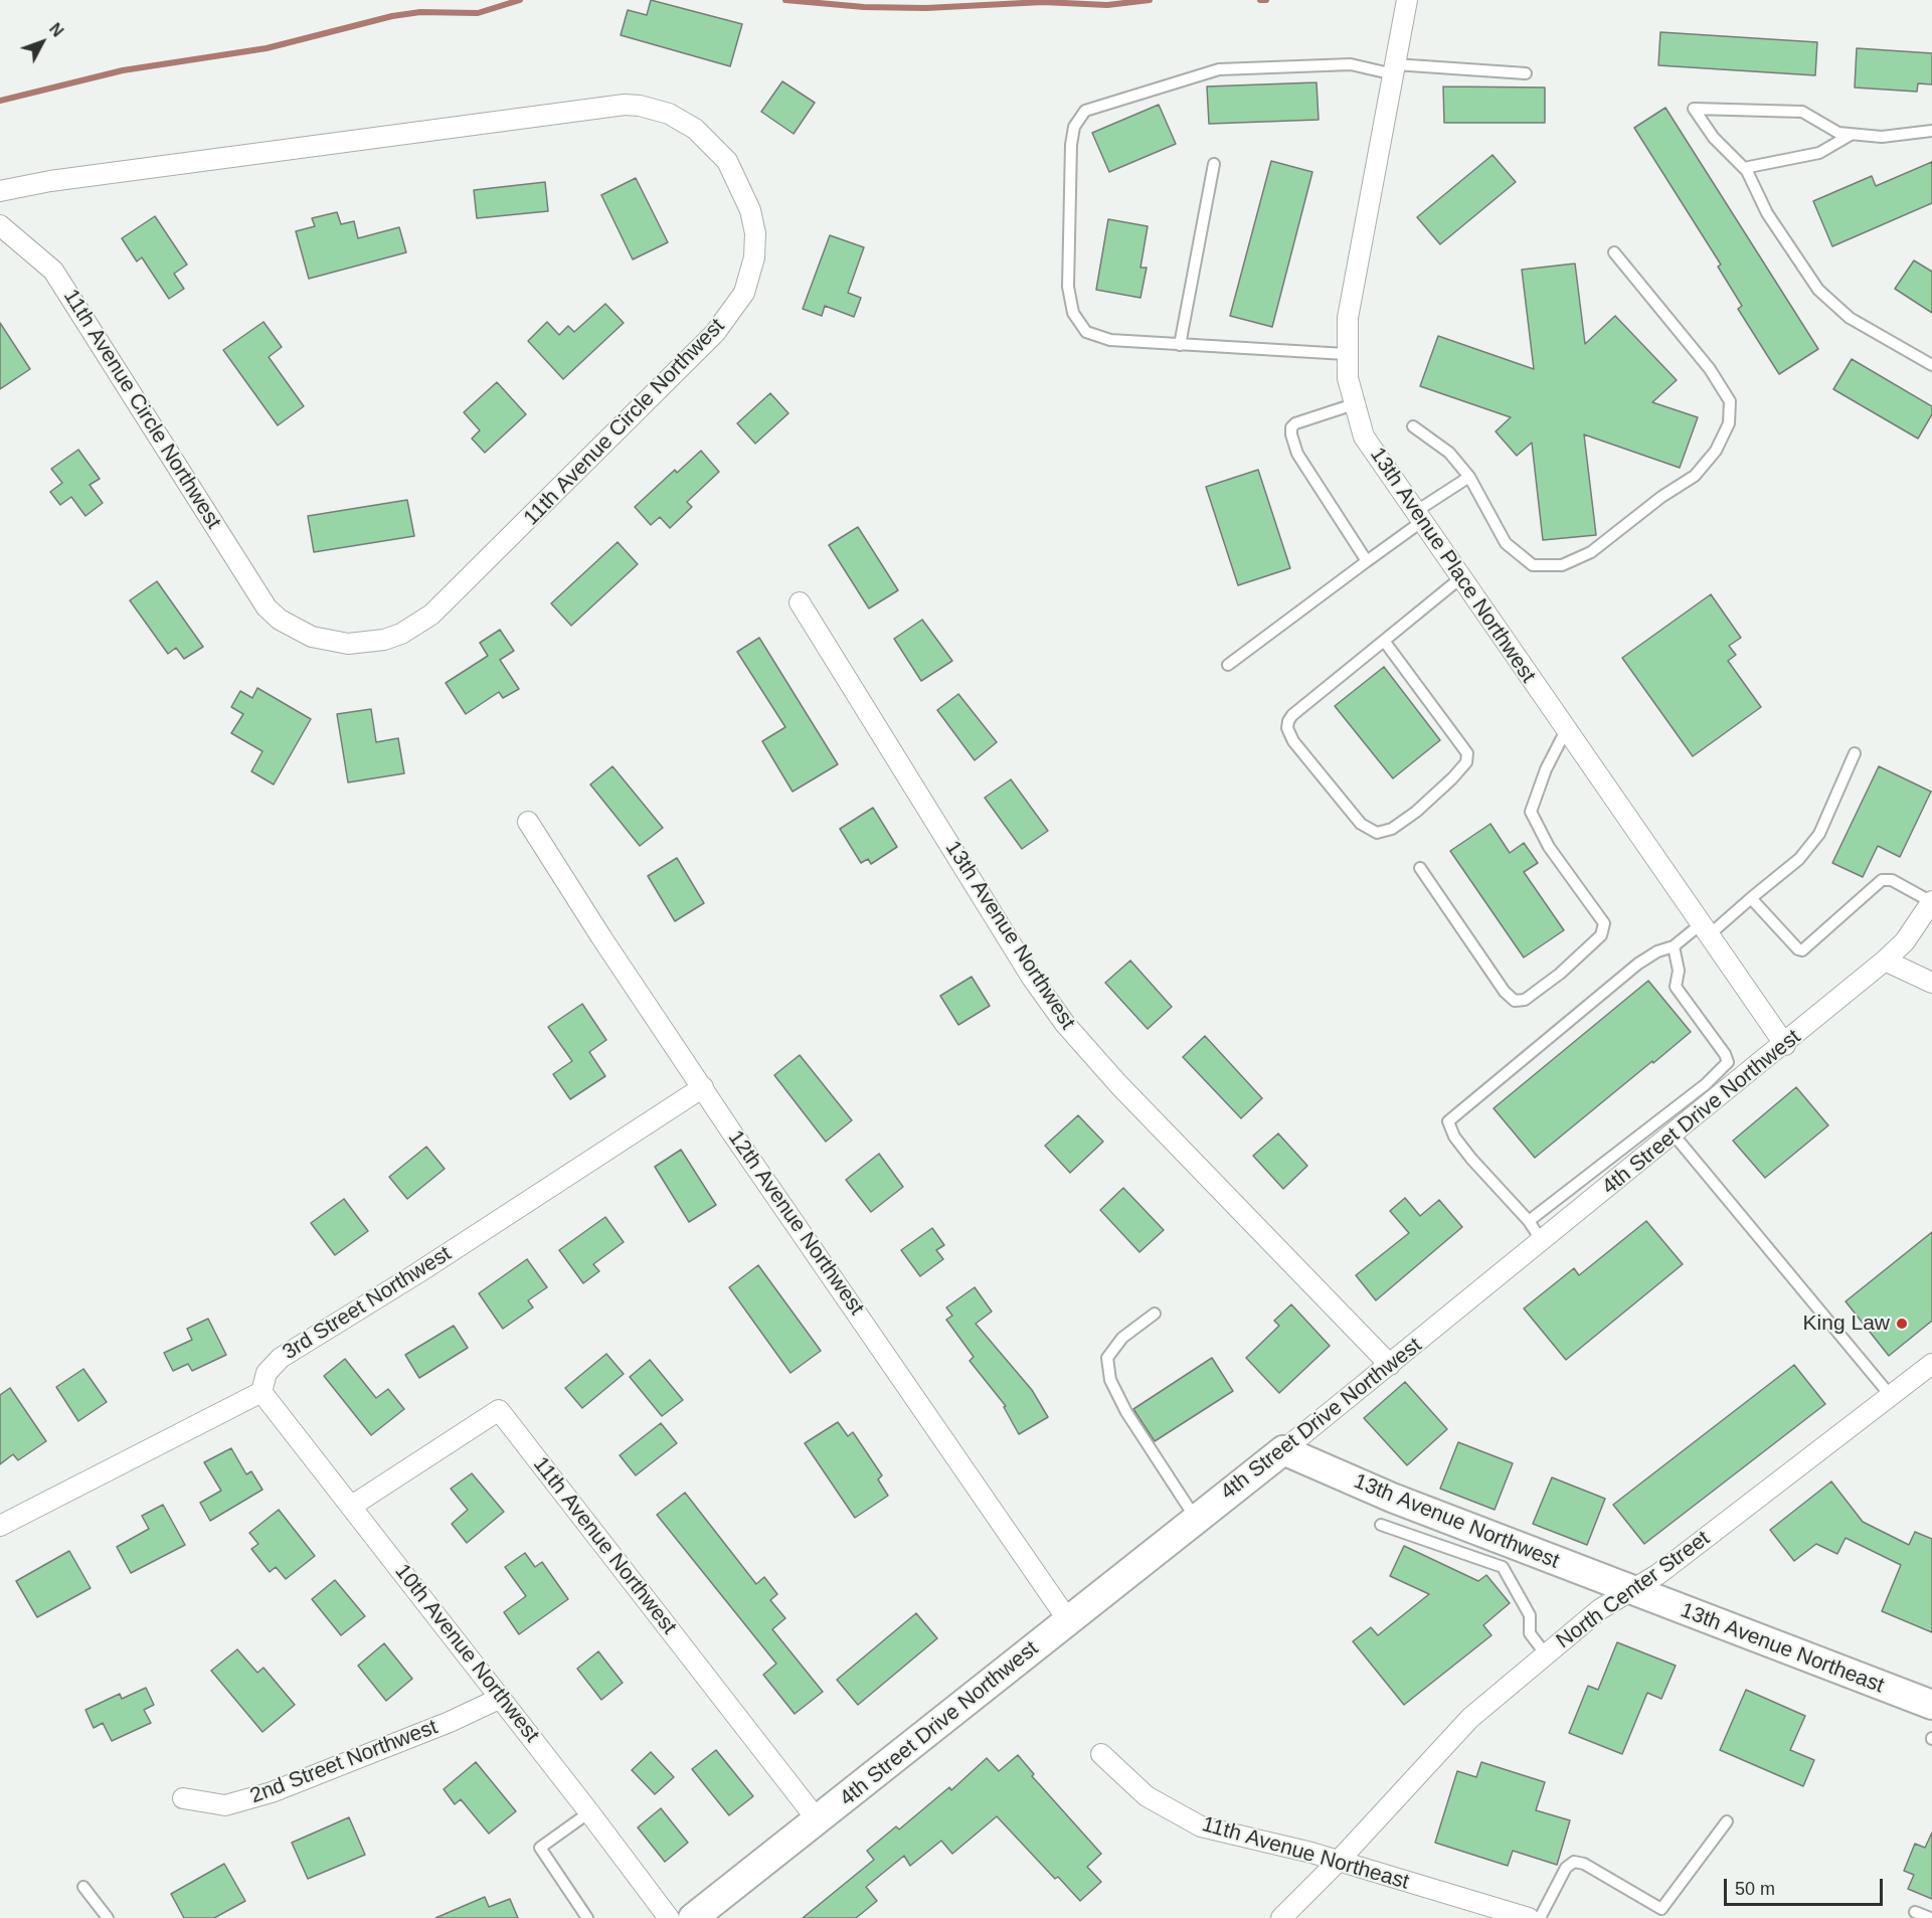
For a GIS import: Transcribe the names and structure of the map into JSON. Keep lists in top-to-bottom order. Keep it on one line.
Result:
{"streets":{"main road":["13th Avenue Northwest","4th Street Drive Northwest","13th Avenue Northeast"],"street":["11th Avenue Circle Northwest","13th Avenue Place Northwest","12th Avenue Northwest","3rd Street Northwest","11th Avenue Northwest","North Center Street","10th Avenue Northwest","2nd Street Northwest","11th Avenue Northeast"]},"crossings":[["13th Avenue Place Northwest","4th Street Drive Northwest"],["13th Avenue Northwest","4th Street Drive Northwest"],["13th Avenue Northwest","North Center Street"],["13th Avenue Northwest","13th Avenue Northeast"],["4th Street Drive Northwest","12th Avenue Northwest"],["4th Street Drive Northwest","11th Avenue Northwest"],["12th Avenue Northwest","3rd Street Northwest"],["3rd Street Northwest","10th Avenue Northwest"],["11th Avenue Northwest","10th Avenue Northwest"],["North Center Street","13th Avenue Northeast"],["North Center Street","11th Avenue Northeast"],["10th Avenue Northwest","2nd Street Northwest"]],"places":["King Law"],"scale_bar":"50 m","north":"top right"}
